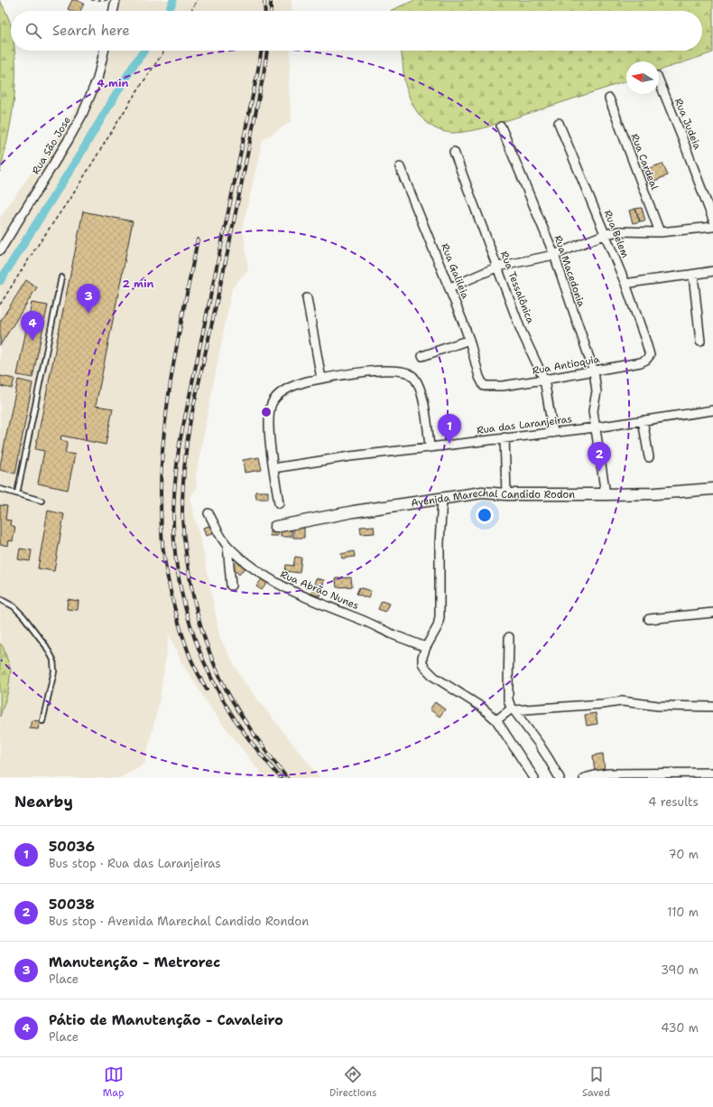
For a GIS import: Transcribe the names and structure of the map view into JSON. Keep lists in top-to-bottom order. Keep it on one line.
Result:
{"streets":{"street":["Rua Judeia","Rua São Jose","Rua Cardeal","Rua Belem","Rua Galileia","Rua Macedonia","Rua Tessalônica","Rua Antioquia","Rua das Laranjeiras","Avenida Marechal Candido Rodon","Rua Abrão Nunes"]},"crossings":[["Rua Belem","Rua Antioquia"],["Rua Galileia","Rua Antioquia"],["Rua Macedonia","Rua Antioquia"],["Rua Macedonia","Rua das Laranjeiras"],["Rua Macedonia","Avenida Marechal Candido Rodon"],["Rua Tessalônica","Rua Antioquia"],["Rua Tessalônica","Rua das Laranjeiras"]],"north":"left","page":{"search":"Search here","pins":["3","4","1","2"],"heading":["Nearby","4 results"],"list":[{"mark":"1","name":"50036","note":"Bus stop · Rua das Laranjeiras","value":"70 m"},{"mark":"2","name":"50038","note":"Bus stop · Avenida Marechal Candido Rondon","value":"110 m"},{"mark":"3","name":"Manutenção - Metrorec","note":"Place","value":"390 m"},{"mark":"4","name":"Pátio de Manutenção - Cavaleiro","note":"Place","value":"430 m"}],"nav":["Map","Directions","Saved"]},"rings":["4 min","2 min"]}
